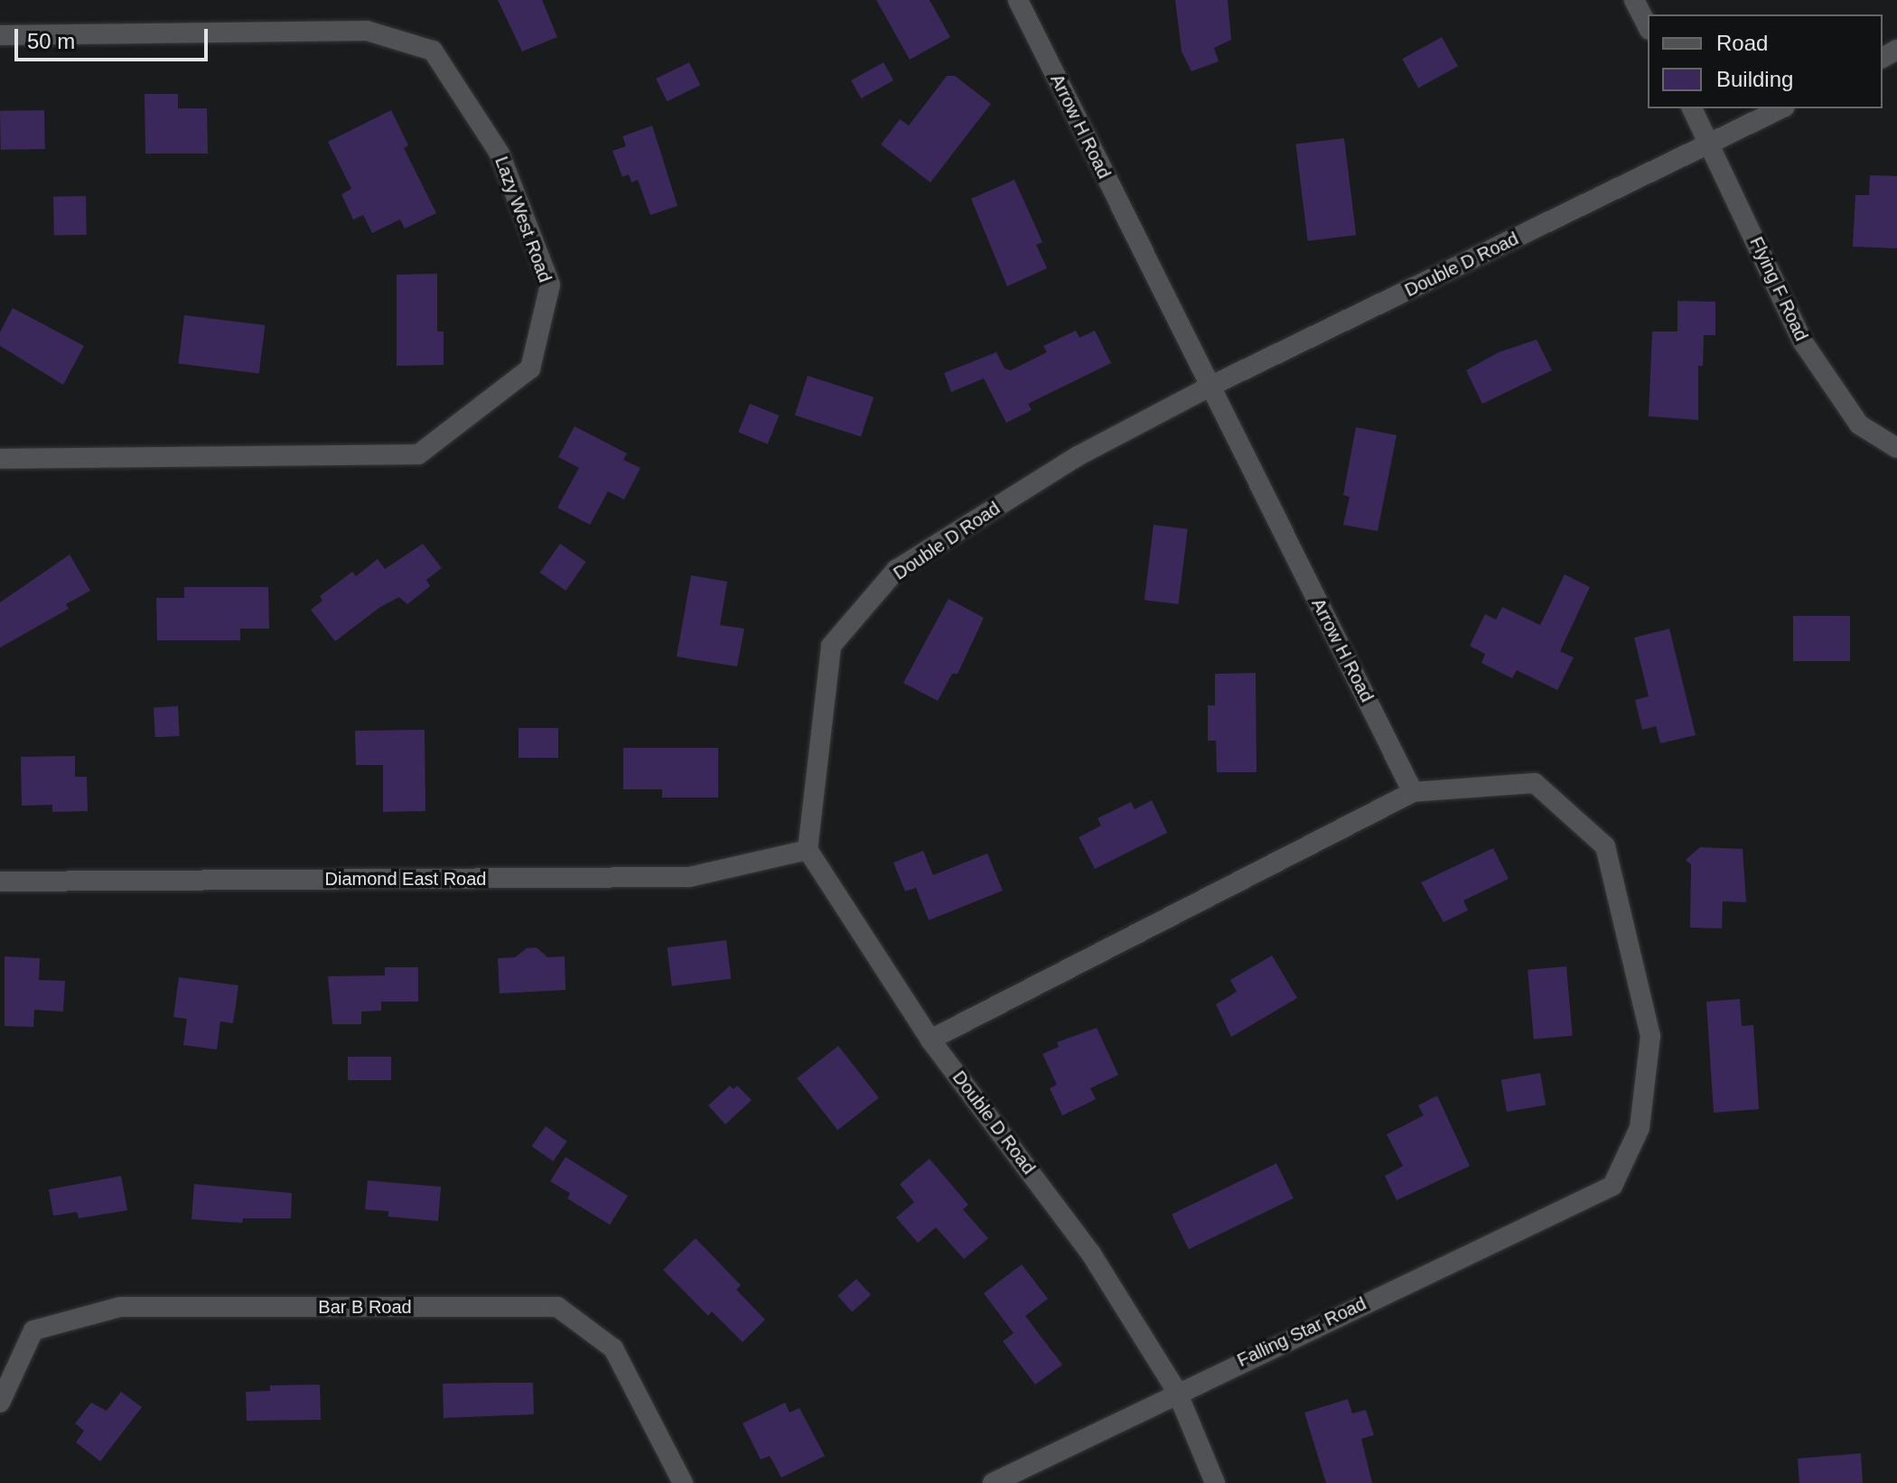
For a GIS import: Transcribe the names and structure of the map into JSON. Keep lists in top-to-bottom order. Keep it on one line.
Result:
{"streets":{"street":["Arrow H Road","Lazy West Road","Double D Road","Flying F Road","Diamond East Road","Bar B Road","Falling Star Road"]},"crossings":[["Arrow H Road","Double D Road"],["Arrow H Road","Falling Star Road"],["Double D Road","Flying F Road"],["Double D Road","Diamond East Road"],["Double D Road","Falling Star Road"]],"legend":["Road","Building"],"scale_bar":"50 m"}
